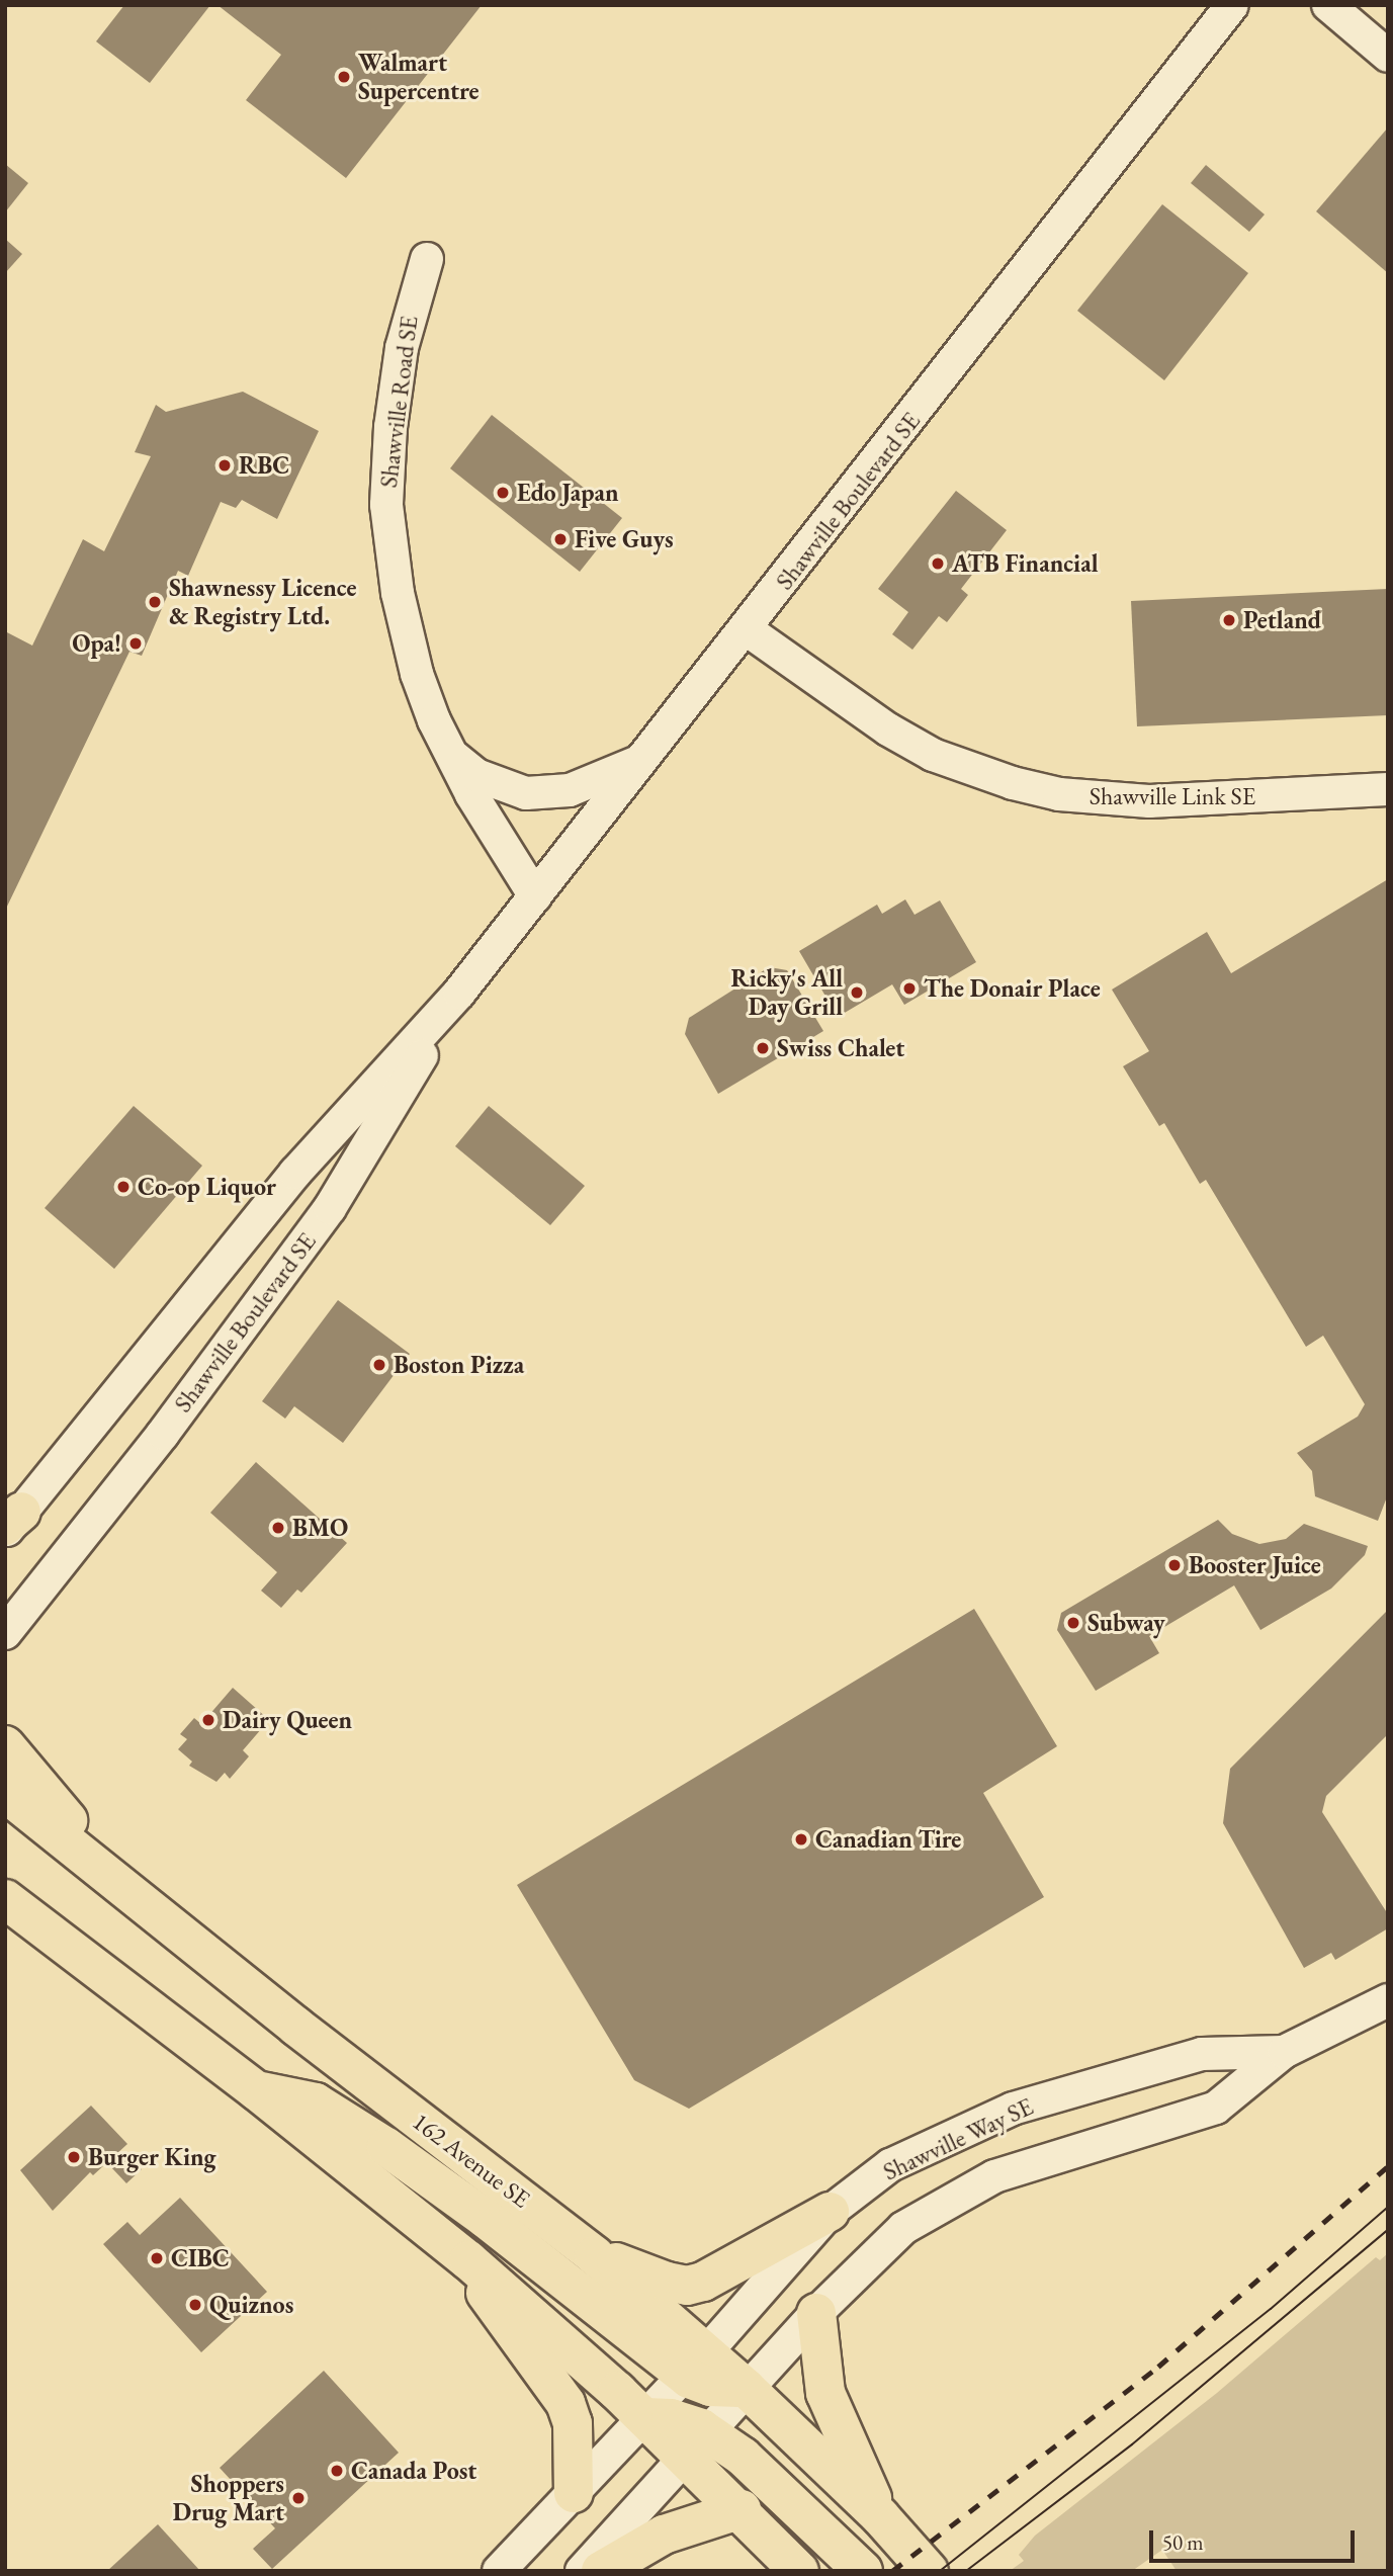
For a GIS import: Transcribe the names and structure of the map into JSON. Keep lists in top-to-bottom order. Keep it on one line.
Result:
{"streets":{"main road":["162 Avenue SE"],"street":["Shawville Road SE","Shawville Boulevard SE","Shawville Link SE","Shawville Way SE"]},"crossings":[["Shawville Road SE","Shawville Boulevard SE"],["Shawville Boulevard SE","Shawville Link SE"],["Shawville Way SE","162 Avenue SE"]],"places":["Walmart Supercentre","RBC","Edo Japan","Five Guys","ATB Financial","Shawnessy Licence & Registry Ltd.","Petland","Opa!","The Donair Place","Ricky's All Day Grill","Swiss Chalet","Co-op Liquor","Boston Pizza","BMO","Booster Juice","Subway","Dairy Queen","Canadian Tire","Burger King","CIBC","Quiznos","Canada Post","Shoppers Drug Mart"],"scale_bar":"50 m"}
